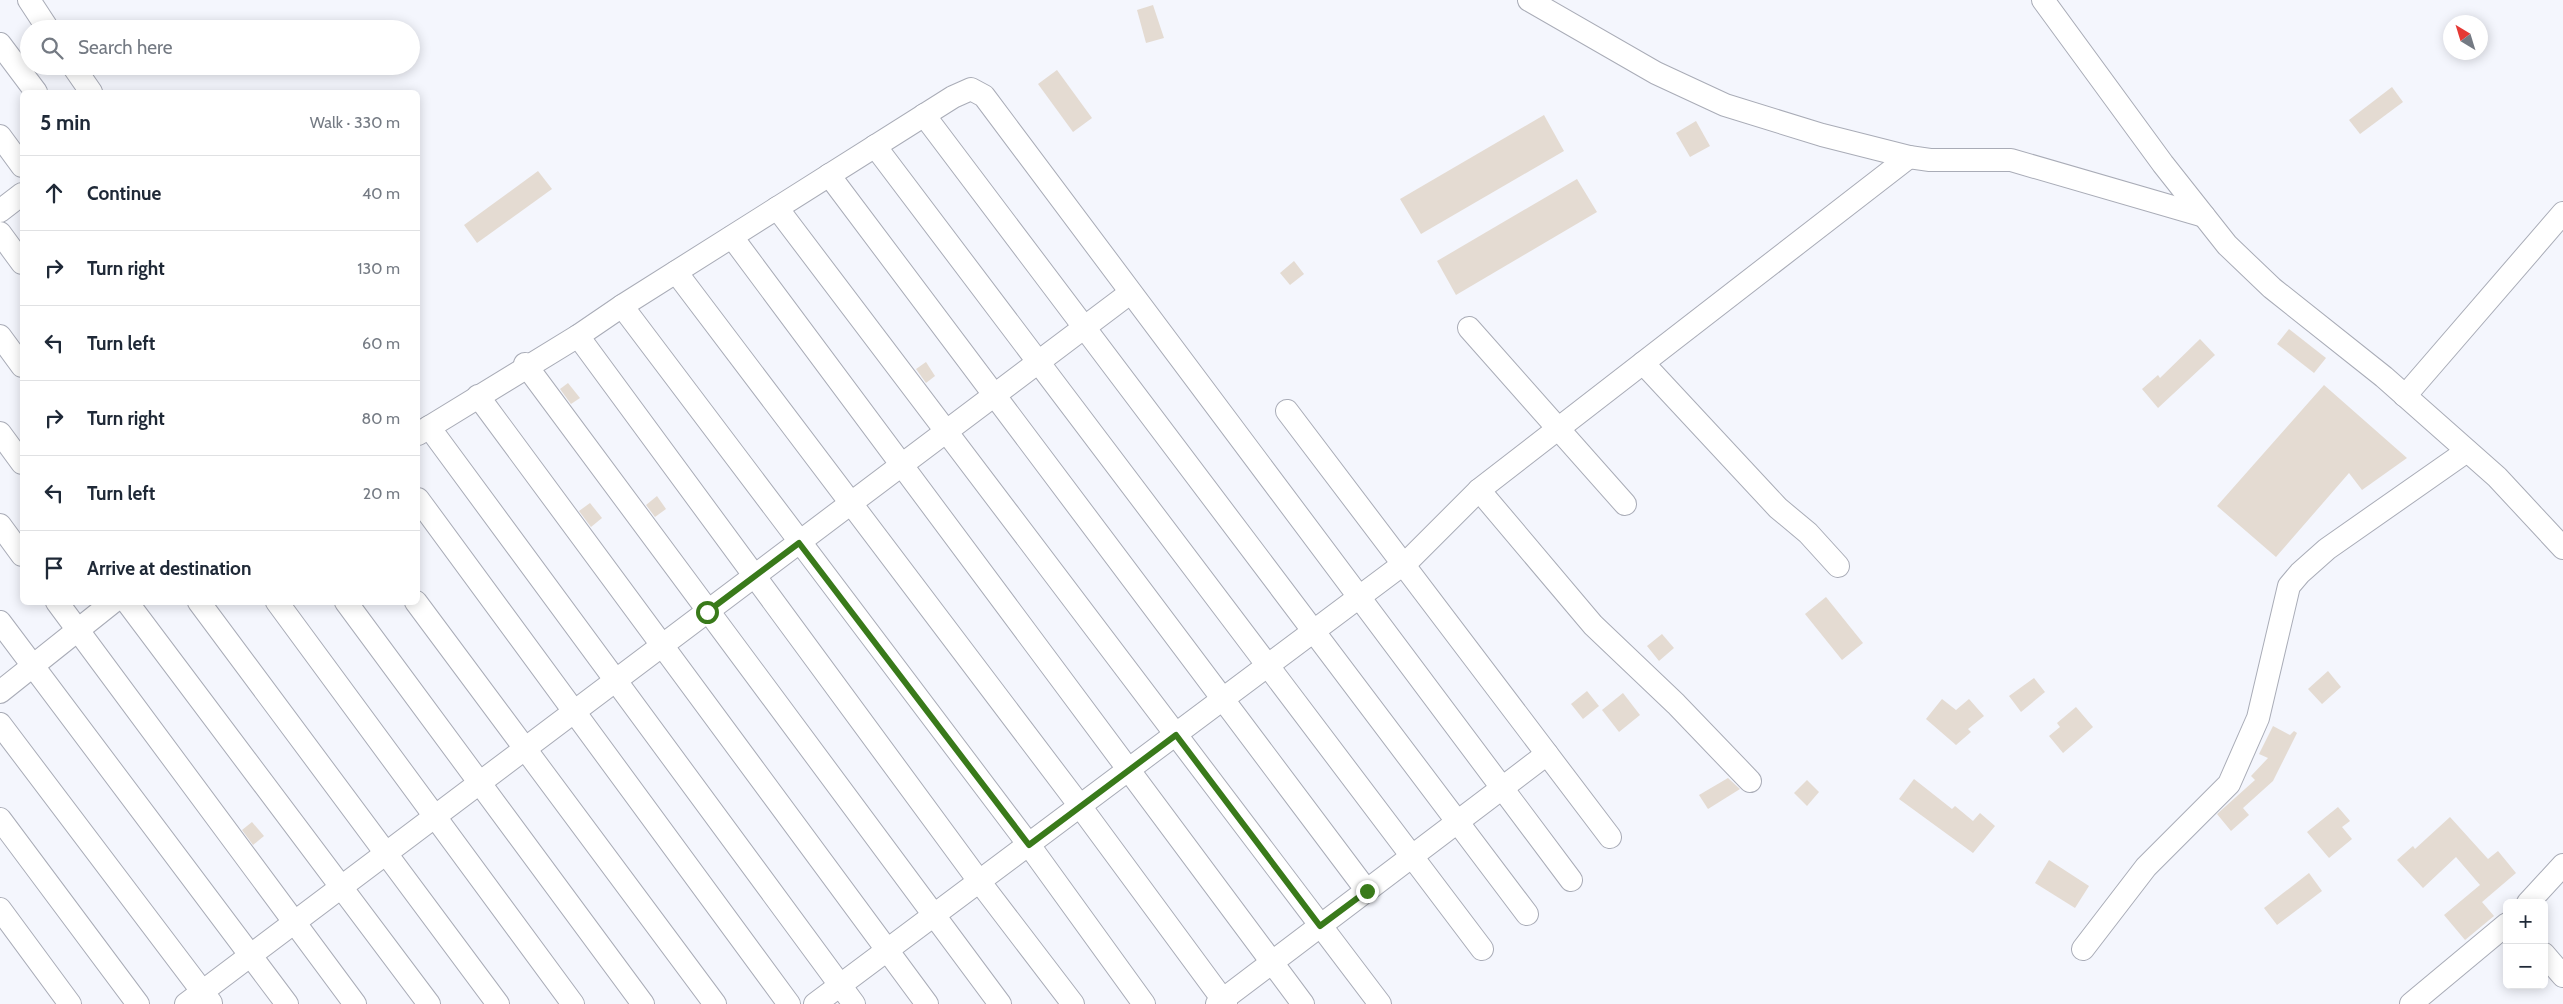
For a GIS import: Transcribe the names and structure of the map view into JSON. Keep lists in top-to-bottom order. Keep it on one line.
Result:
{"north":"top left","page":{"search":"Search here","heading":["5 min","Walk · 330 m"],"list":[["Continue","40 m"],["Turn right","130 m"],["Turn left","60 m"],["Turn right","80 m"],["Turn left","20 m"],"Arrive at destination"],"map_buttons":["+","−"]}}
